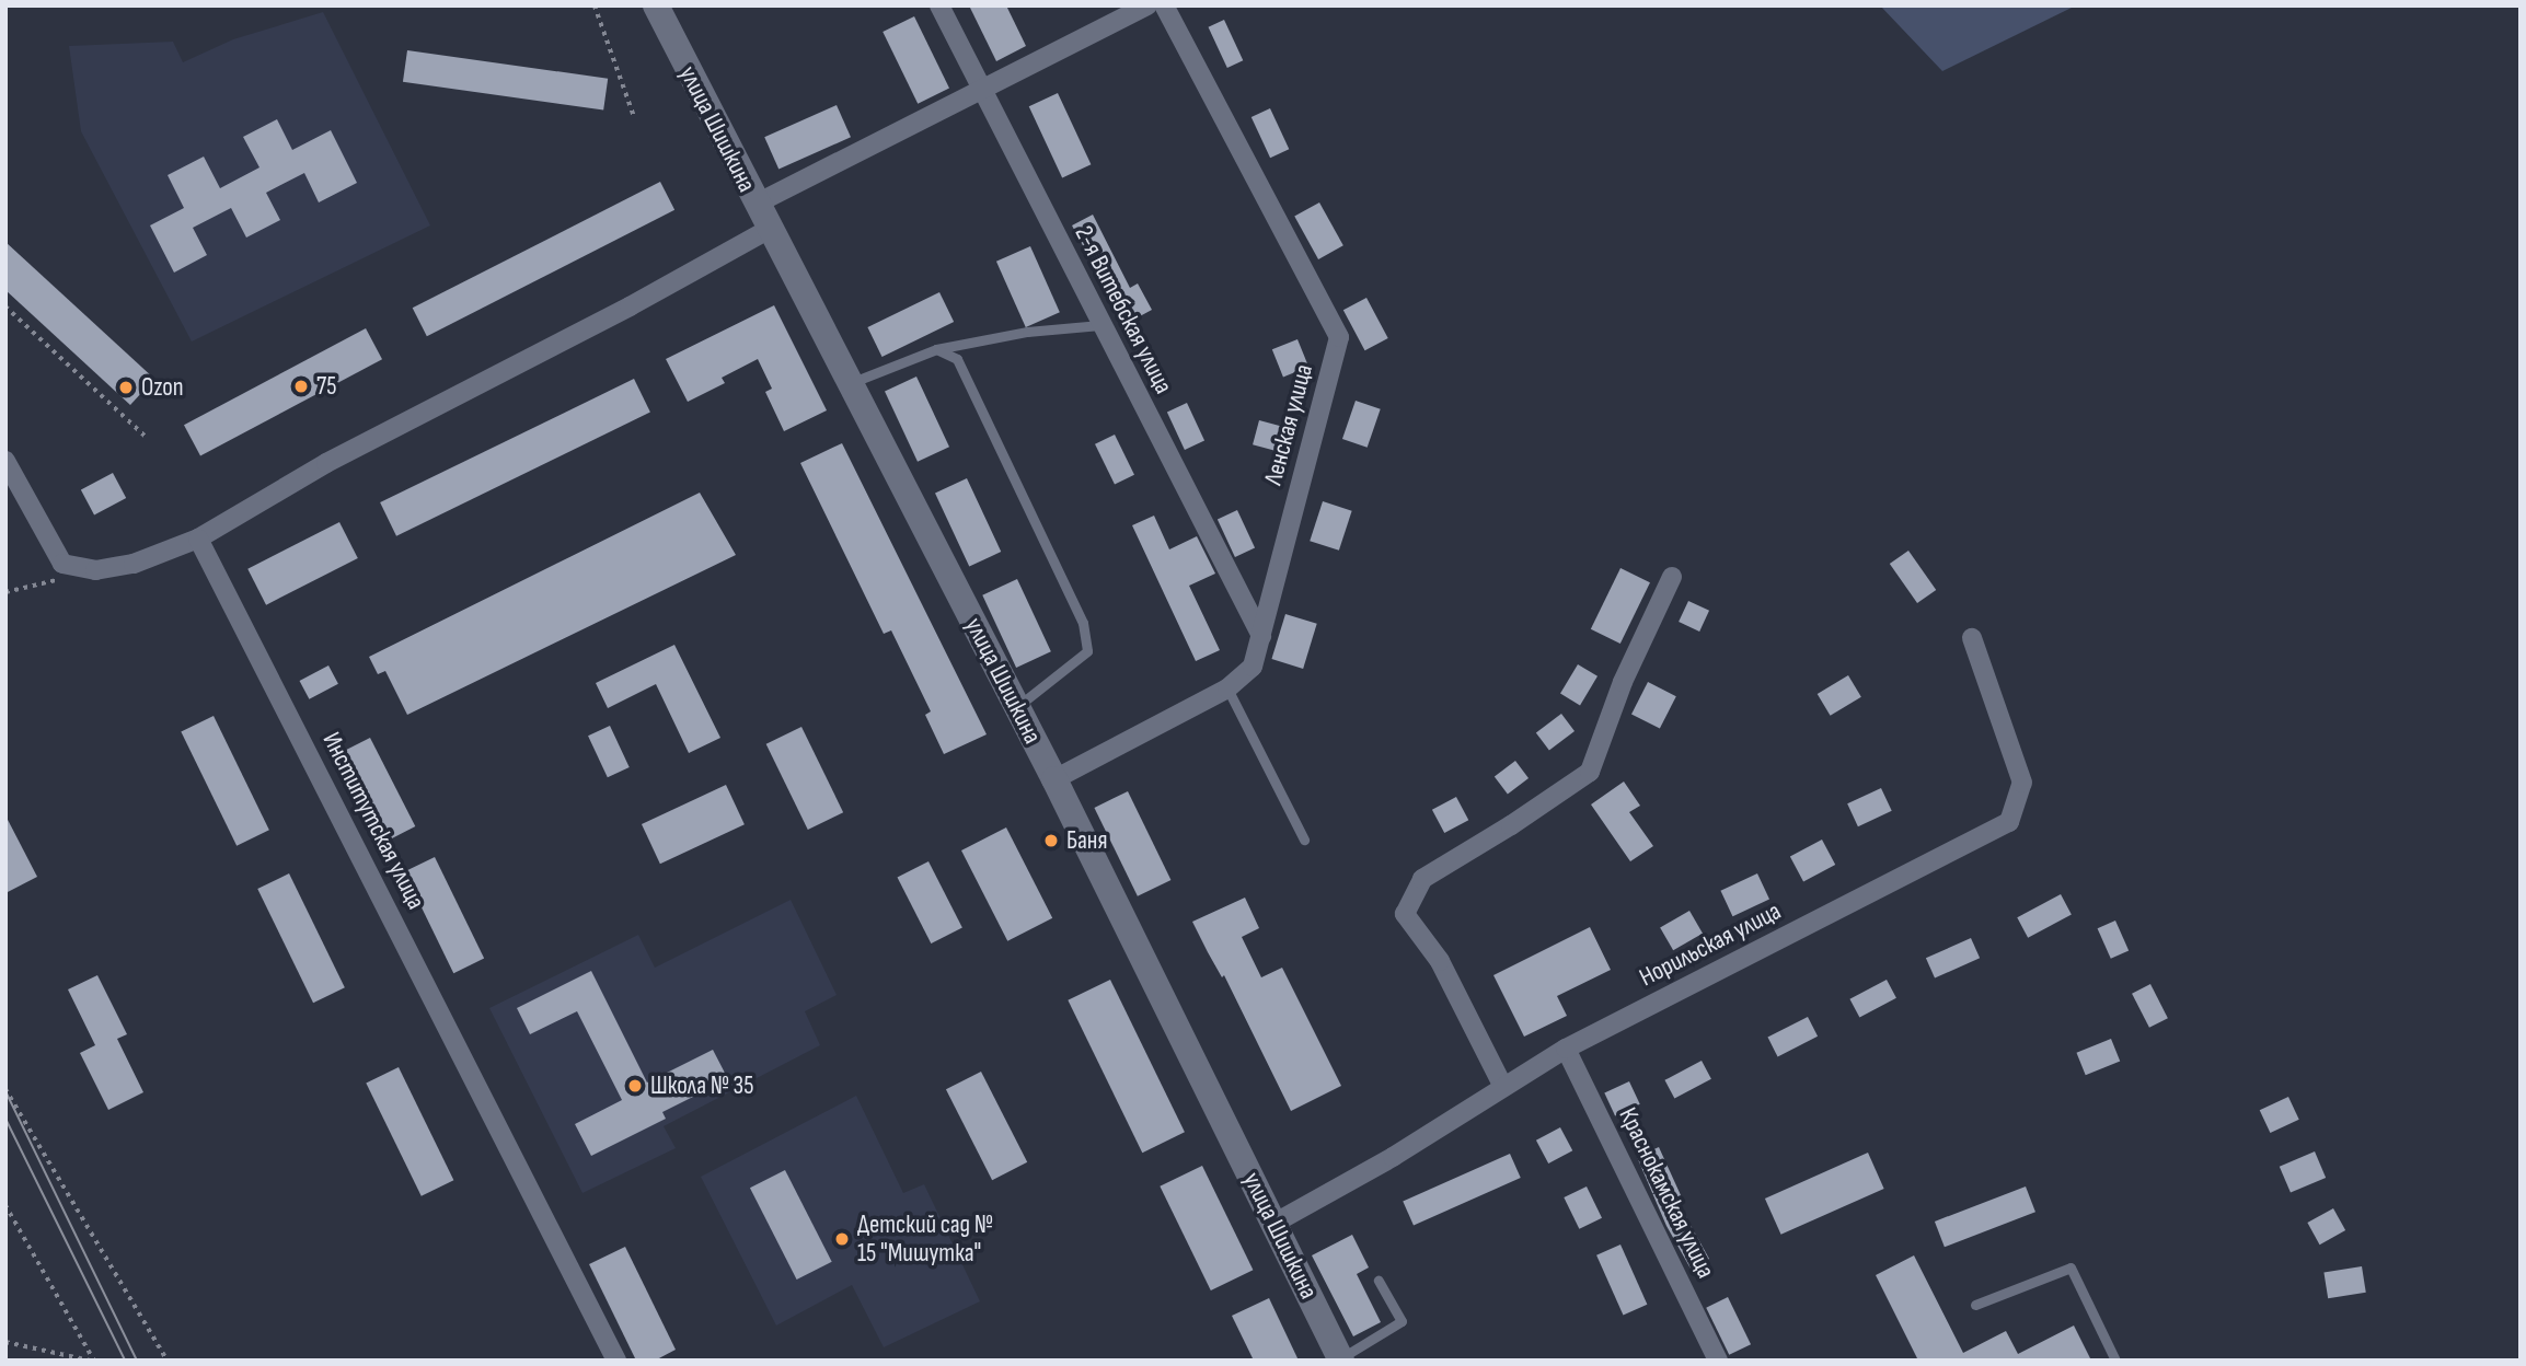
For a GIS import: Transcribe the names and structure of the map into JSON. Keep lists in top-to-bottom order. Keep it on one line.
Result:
{"streets":{"main road":["улица Шишкина"],"street":["2-я Витебская улица","Ленская улица","Институтская улица","Норильская улица","Краснокамская улица"]},"crossings":[["улица Шишкина","Ленская улица"],["улица Шишкина","Норильская улица"],["2-я Витебская улица","Ленская улица"],["Норильская улица","Краснокамская улица"]],"places":["75","Ozon","Баня","Школа № 35","Детский сад № 15 \"Мишутка\""]}
